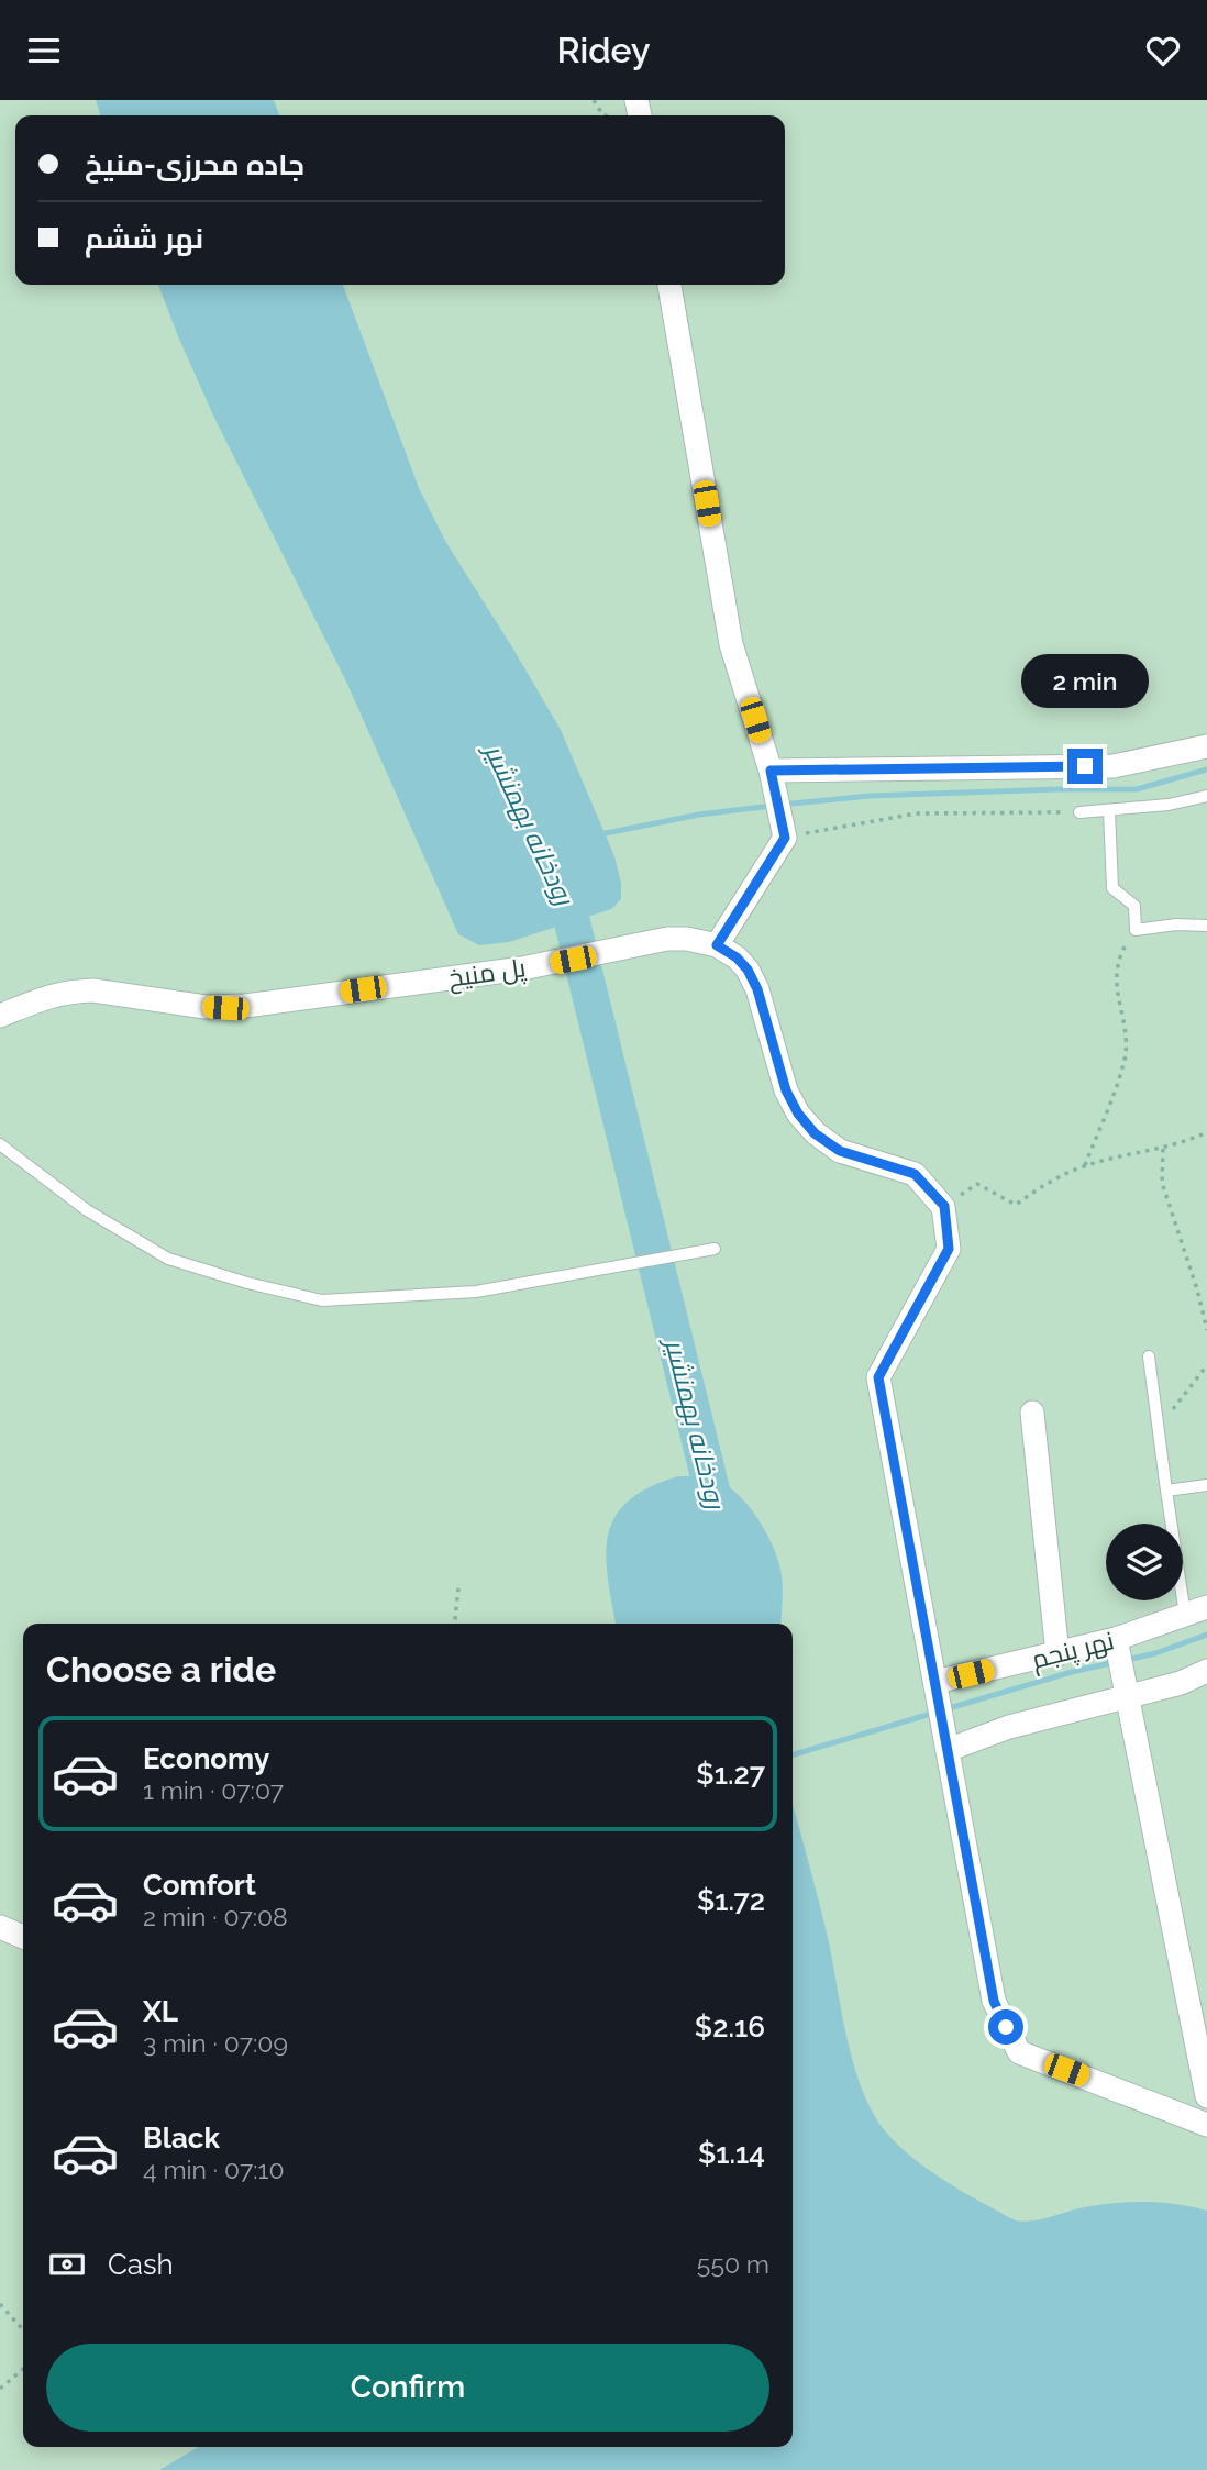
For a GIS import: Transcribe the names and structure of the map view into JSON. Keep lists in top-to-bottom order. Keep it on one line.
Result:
{"streets":{"street":["پل منیخ","نهر پنجم"]},"water":["رودخانه بهمنشیر"],"page":{"header":"Ridey","banner":["جاده محرزی-منیخ","نهر ششم"],"bubble":"2 min","heading":"Choose a ride","list":[{"name":"Economy","note":"1 min · 07:07","value":"$1.27"},{"name":"Comfort","note":"2 min · 07:08","value":"$1.72"},{"name":"XL","note":"3 min · 07:09","value":"$2.16"},{"name":"Black","note":"4 min · 07:10","value":"$1.14"}],"pay":["Cash","550 m"],"buttons":"Confirm"}}
